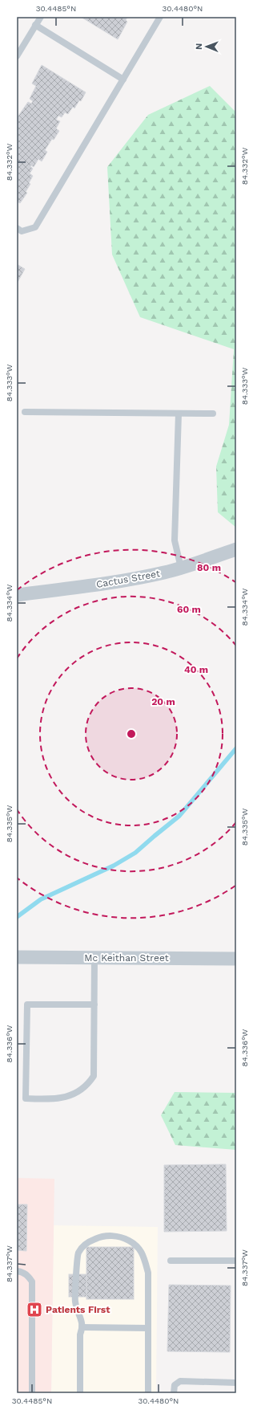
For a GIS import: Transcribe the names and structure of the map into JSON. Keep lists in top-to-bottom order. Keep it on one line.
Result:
{"streets":{"street":["Cactus Street","Mc Keithan Street"]},"places":{"hospital":["Patients First"]},"north":"left","coordinates":["30.4485°N","30.4480°N","84.332°W","84.333°W","84.334°W","84.335°W","84.336°W","84.337°W"],"rings":["80 m","60 m","40 m","20 m"]}
